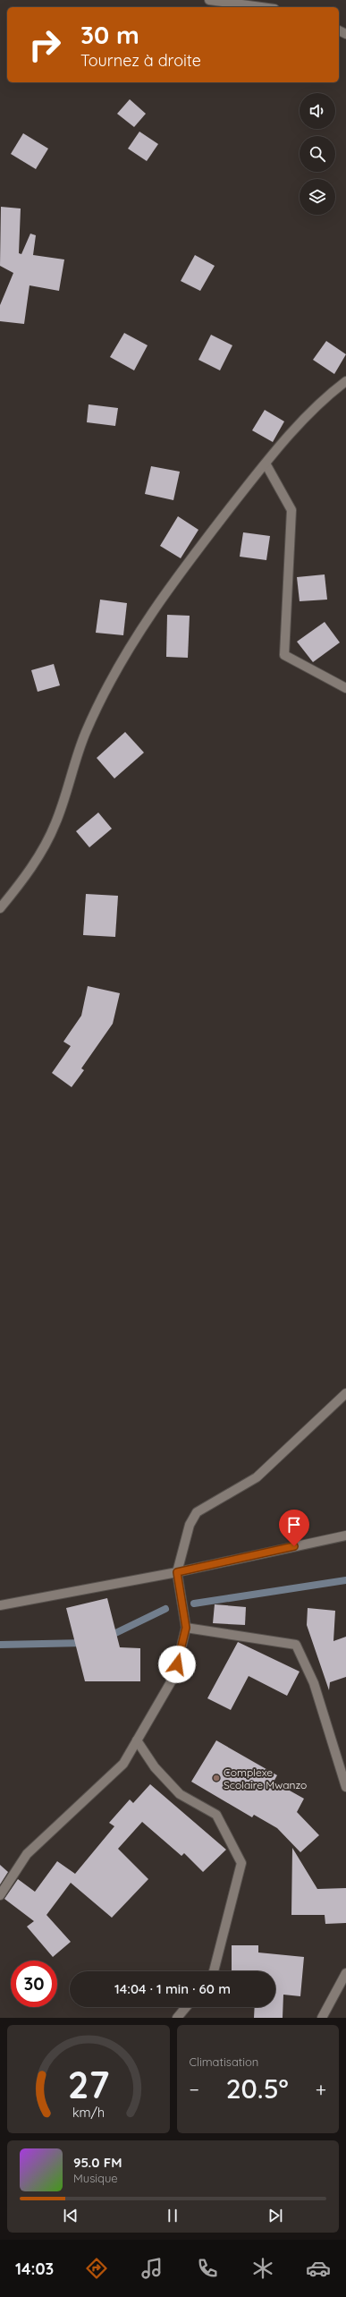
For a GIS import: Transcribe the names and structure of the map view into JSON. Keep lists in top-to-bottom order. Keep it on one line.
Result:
{"places":["Complexe Scolaire Mwanzo"],"page":{"turn":["30 m","Tournez à droite"],"limit":"30","trip":"14:04 · 1 min · 60 m","tile":"Climatisation","heat":["−","20.5°","+"],"song":["95.0 FM","Musique"],"tabs":"14:03","gauge":["27","km/h"]}}
